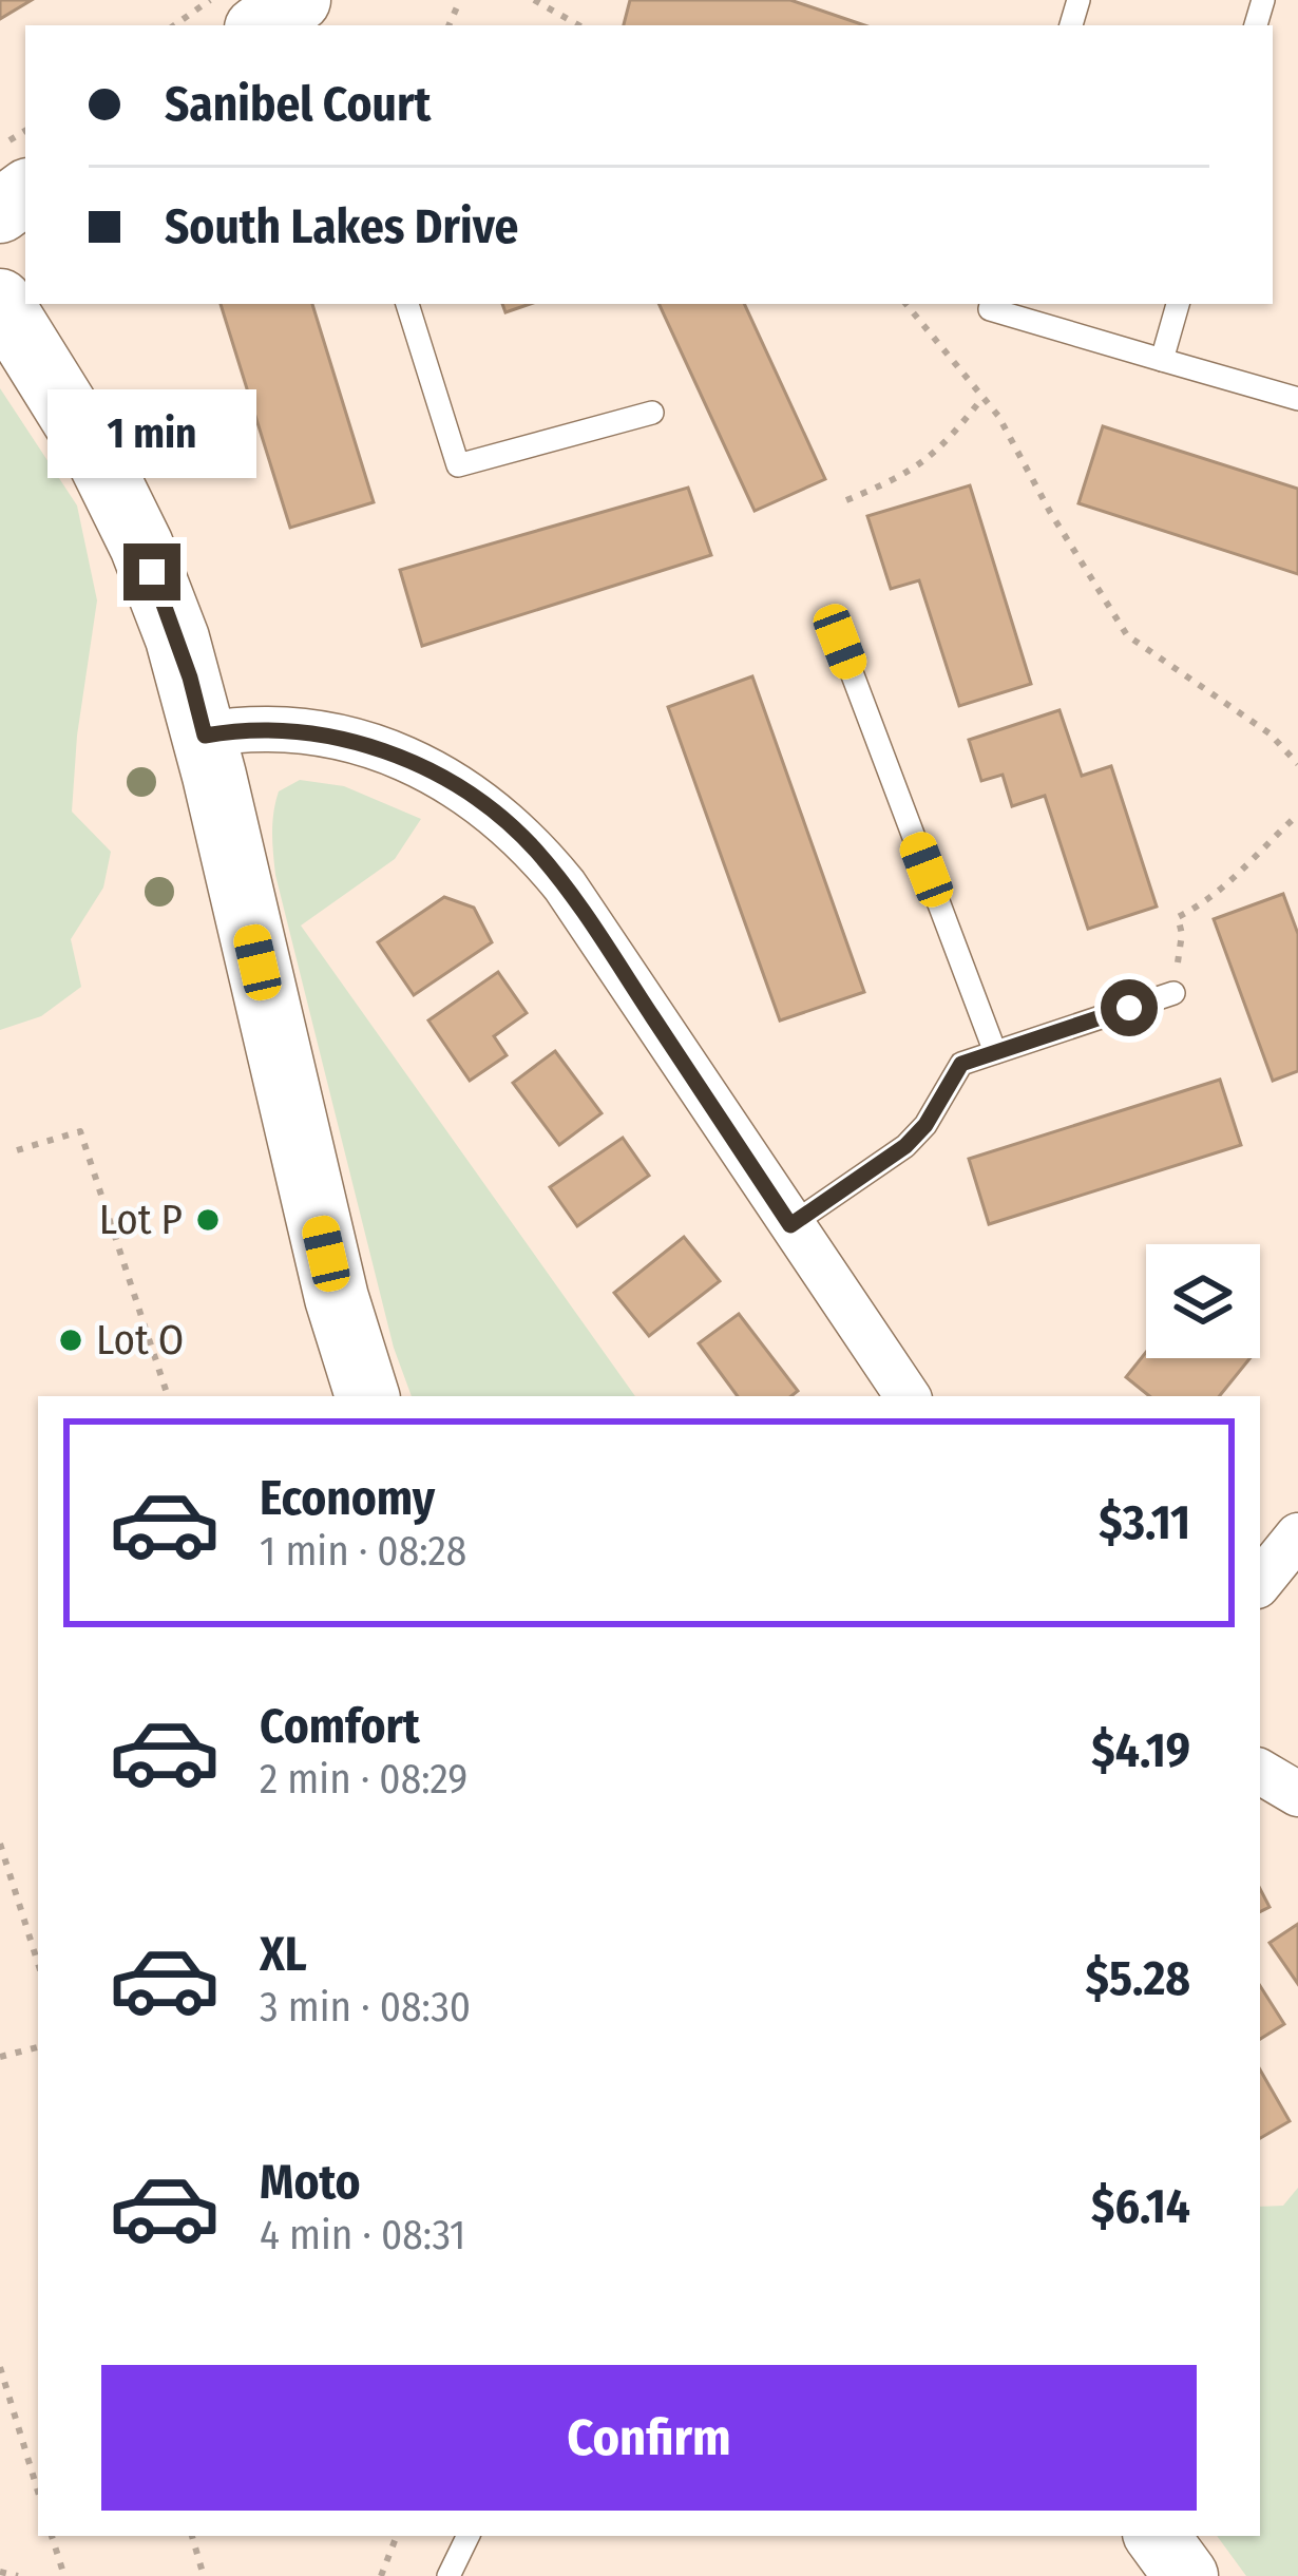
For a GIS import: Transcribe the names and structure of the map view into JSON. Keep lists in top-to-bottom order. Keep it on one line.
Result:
{"places":["Lot P","Lot O"],"page":{"banner":["Sanibel Court","South Lakes Drive"],"bubble":"1 min","list":[{"name":"Economy","note":"1 min · 08:28","value":"$3.11"},{"name":"Comfort","note":"2 min · 08:29","value":"$4.19"},{"name":"XL","note":"3 min · 08:30","value":"$5.28"},{"name":"Moto","note":"4 min · 08:31","value":"$6.14"}],"buttons":"Confirm"}}
